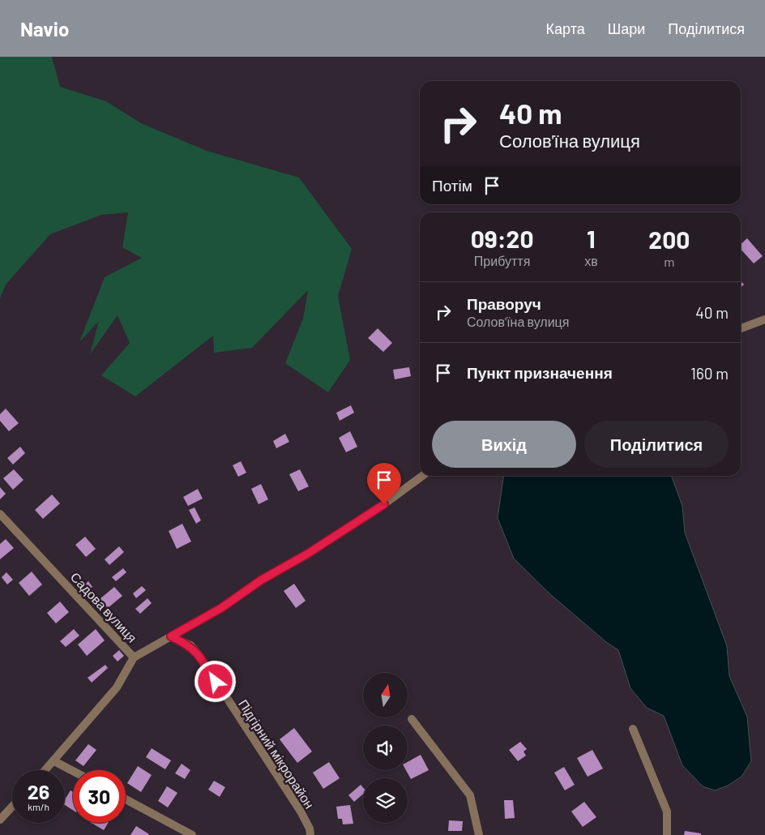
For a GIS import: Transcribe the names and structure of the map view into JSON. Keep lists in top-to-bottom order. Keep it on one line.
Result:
{"streets":{"street":["Садова вулиця","Підгірний мікрорайон"]},"north":"top","page":{"header":"Navio","nav":["Карта","Шари","Поділитися"],"turn":["40 m","Солов'їна вулиця"],"then":"Потім","eta":["09:20","Прибуття","1","хв","200","m"],"list":[{"name":"Праворуч","note":"Солов'їна вулиця","value":"40 m"},{"name":"Пункт призначення","value":"160 m"}],"buttons":["Вихід","Поділитися"],"speed":"26 km/h","limit":"30"}}
